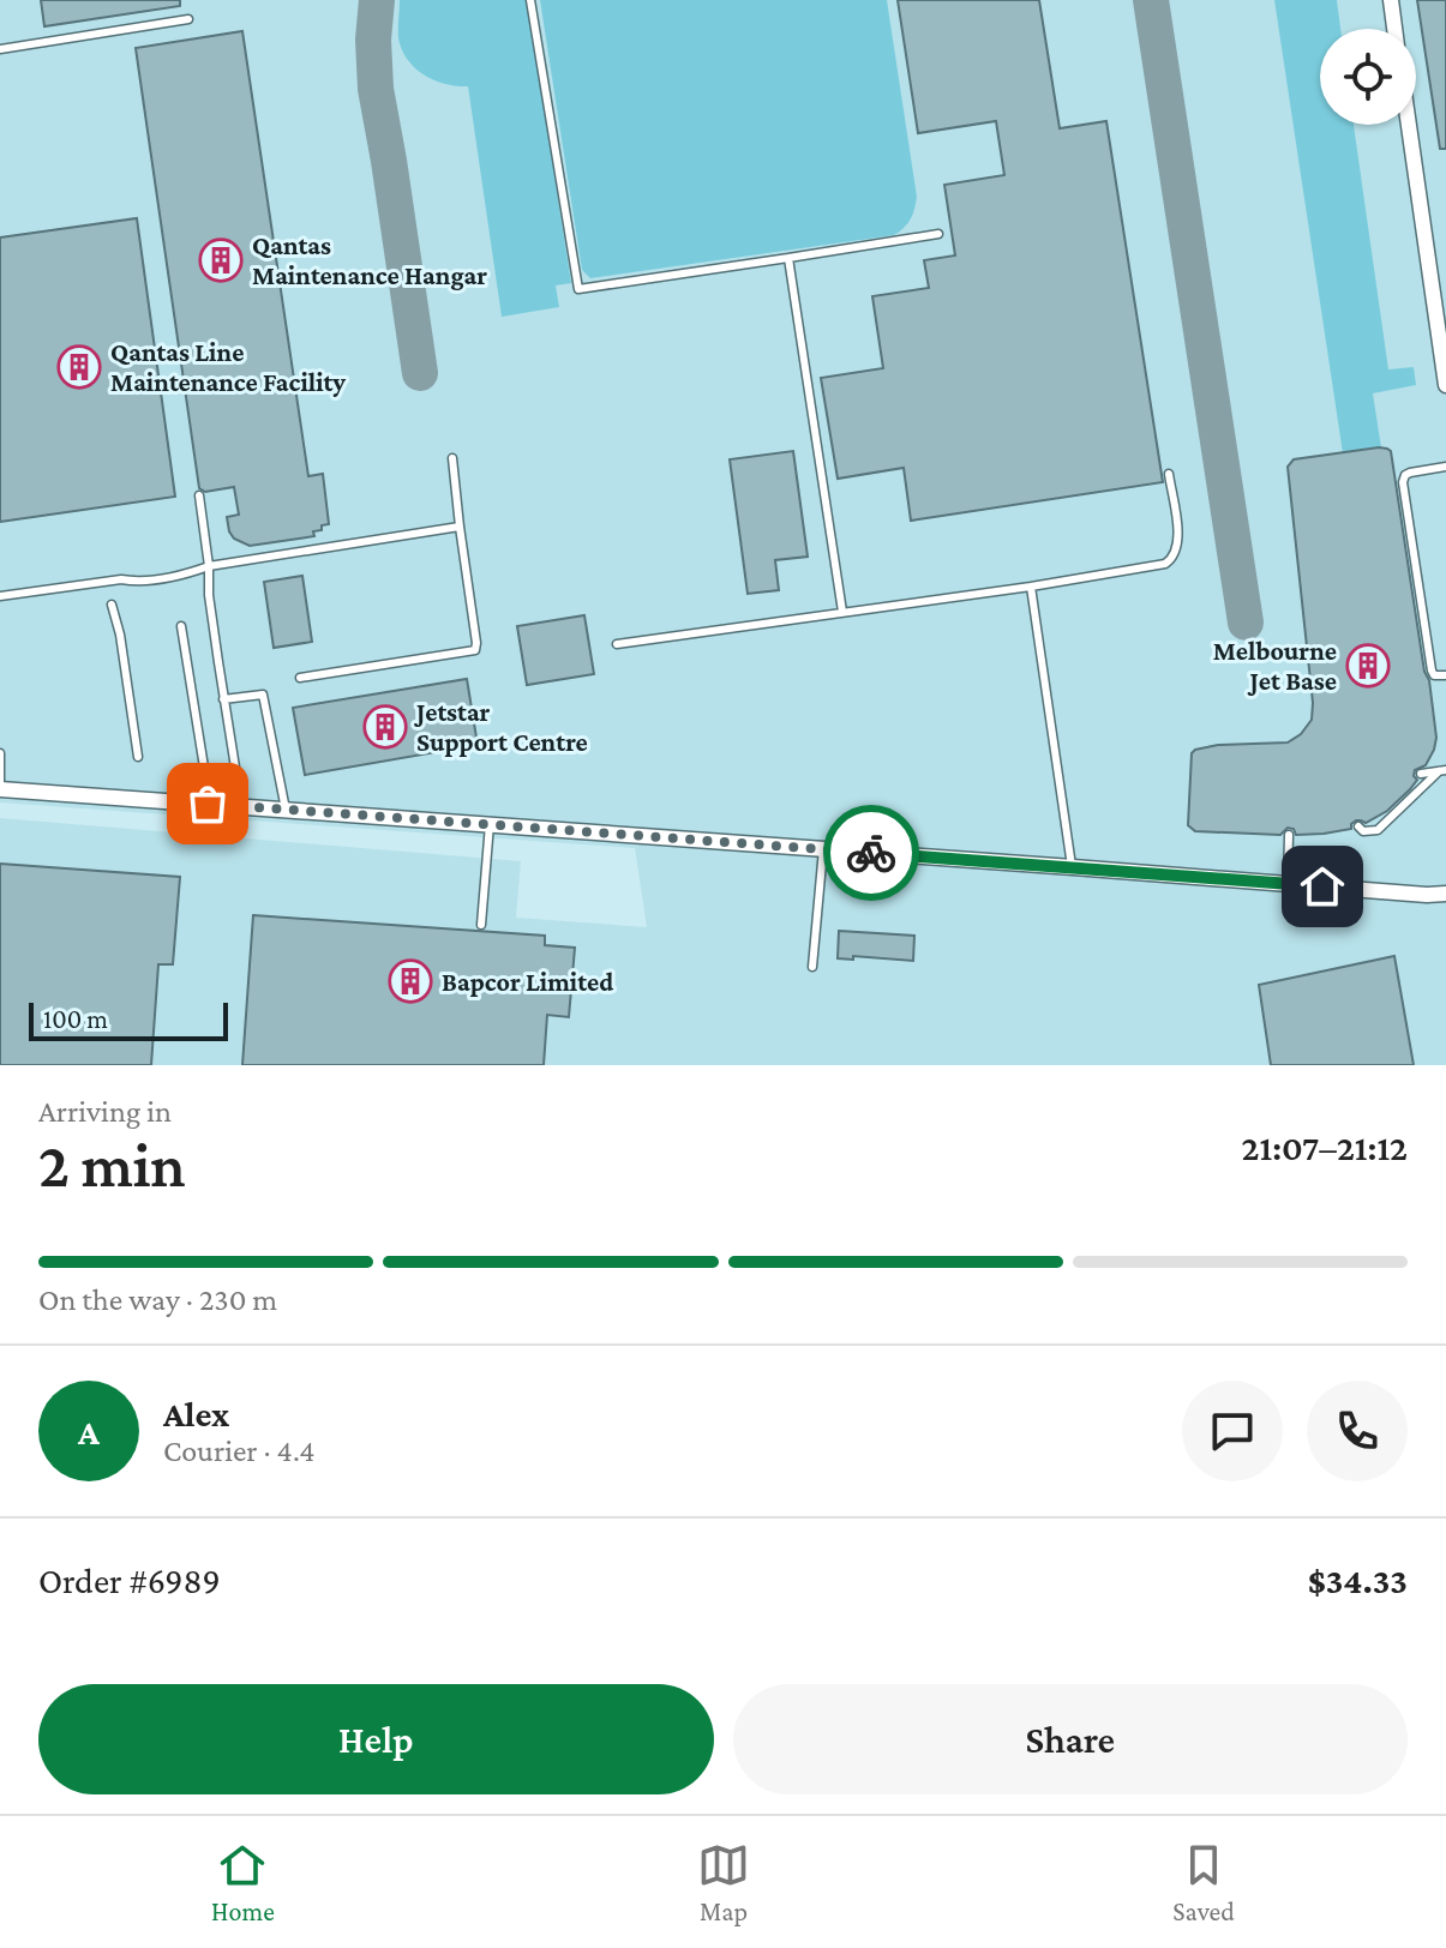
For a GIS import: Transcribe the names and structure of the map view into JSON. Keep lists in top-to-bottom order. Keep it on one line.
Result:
{"places":{"building":["Qantas Maintenance Hangar","Qantas Line Maintenance Facility","Melbourne Jet Base","Jetstar Support Centre","Bapcor Limited"]},"scale_bar":"100 m","page":{"scale":"100 m","heading":["2 min","Arriving in","21:07–21:12"],"panel":["Alex","Courier · 4.4","Order #6989","$34.33"],"bar":"On the way · 230 m","round":"A","buttons":["Help","Share"],"tabs":["Home","Map","Saved"]}}
